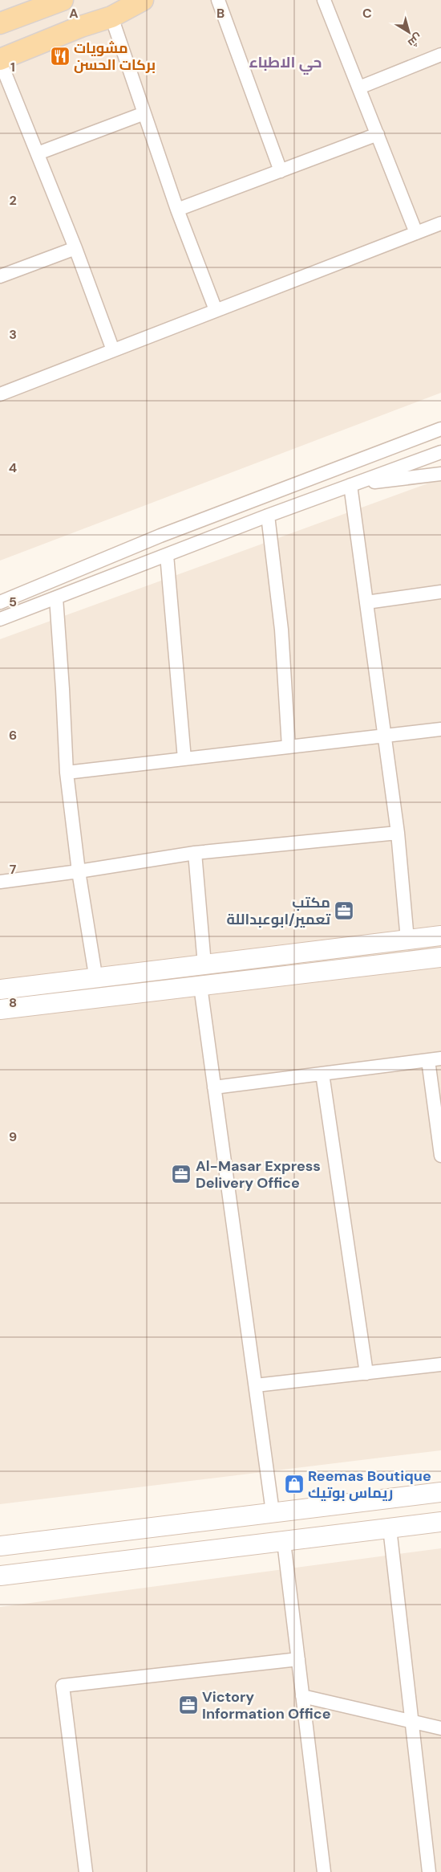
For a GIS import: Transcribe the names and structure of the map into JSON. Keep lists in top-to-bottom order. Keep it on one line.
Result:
{"districts":["حي الاطباء"],"places":{"restaurant":["مشويات بركات الحسن"],"office":["مكتب تعمير/ابوعبداللة","Al-Masar Express Delivery Office","Victory Information Office"],"shop":["Reemas Boutique ريماس بوتيك"]},"north":"bottom right","grid":{"columns":["A","B","C"],"rows":["1","2","3","4","5","6","7","8","9"]}}
